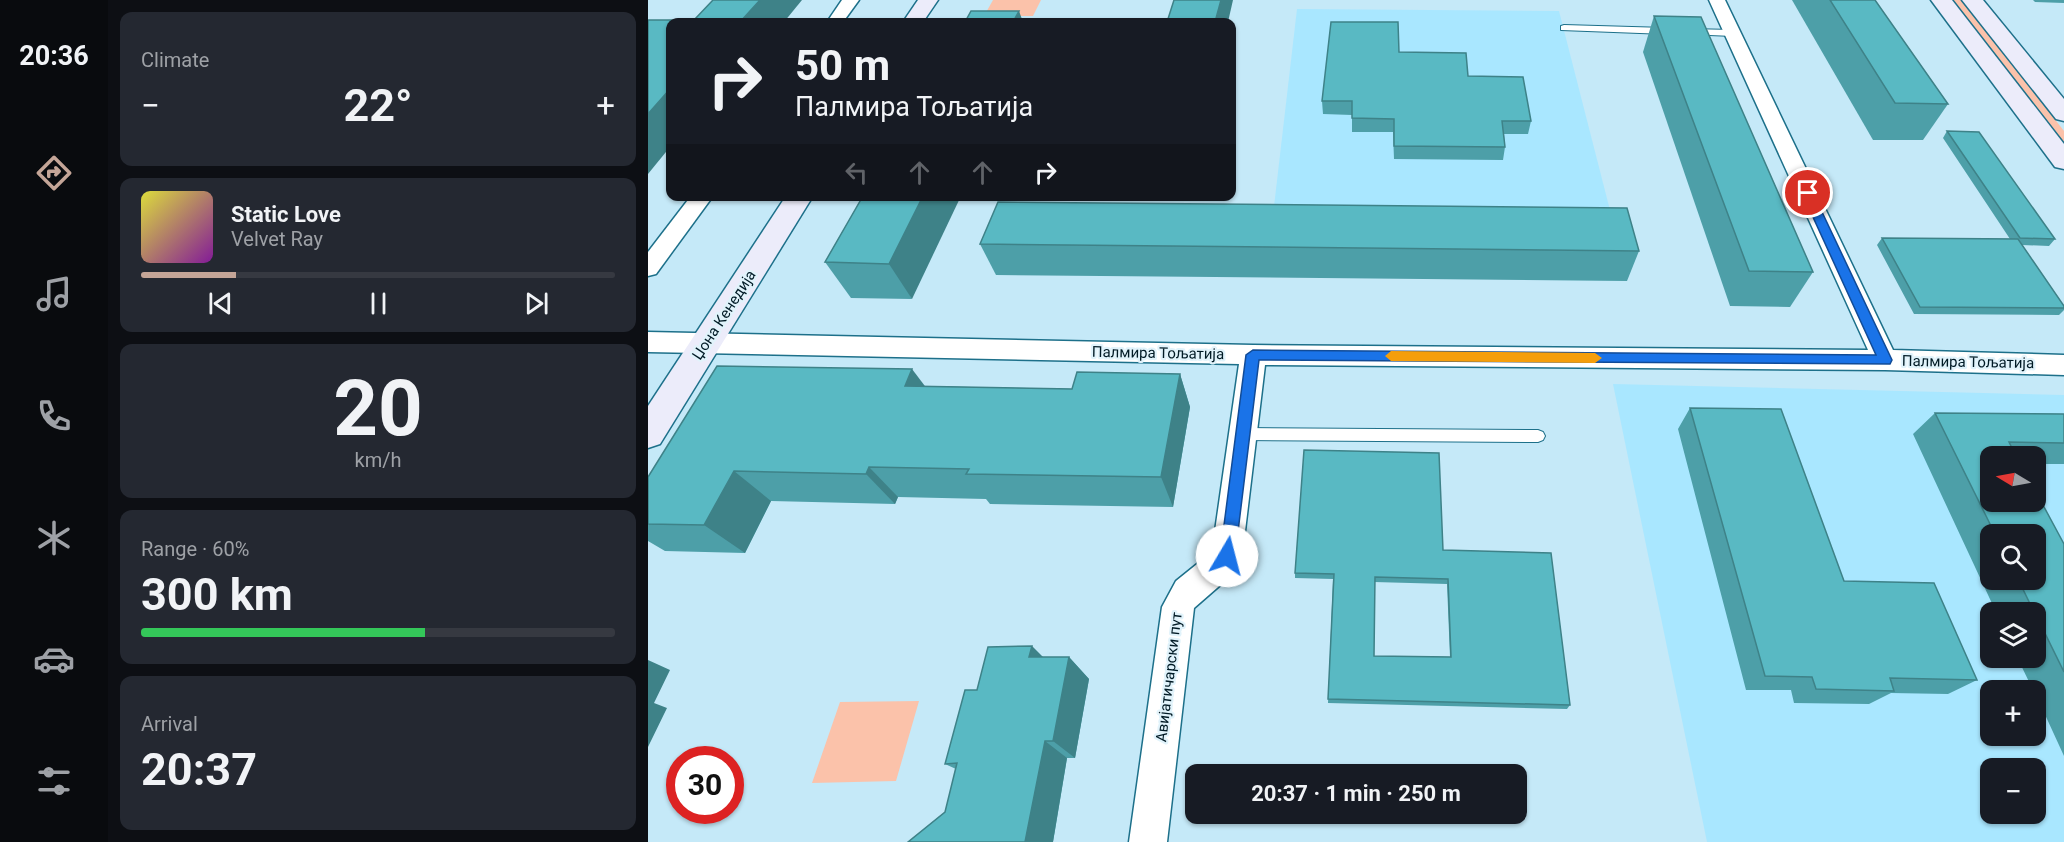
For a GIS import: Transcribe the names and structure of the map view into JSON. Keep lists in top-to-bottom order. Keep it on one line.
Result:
{"streets":{"street":["Џона Кенедија","Палмира Тољатија","Авијатичарски пут"]},"crossings":[["Џона Кенедија","Палмира Тољатија"],["Палмира Тољатија","Авијатичарски пут"]],"north":"left","page":{"tabs":"20:36","tile":["Climate",["20","km/h"],["Range · 60%","300 km"],["Arrival","20:37"]],"turn":["50 m","Палмира Тољатија"],"heat":["−","22°","+"],"song":["Static Love","Velvet Ray"],"map_buttons":["+","−"],"limit":"30","trip":"20:37 · 1 min · 250 m"}}
